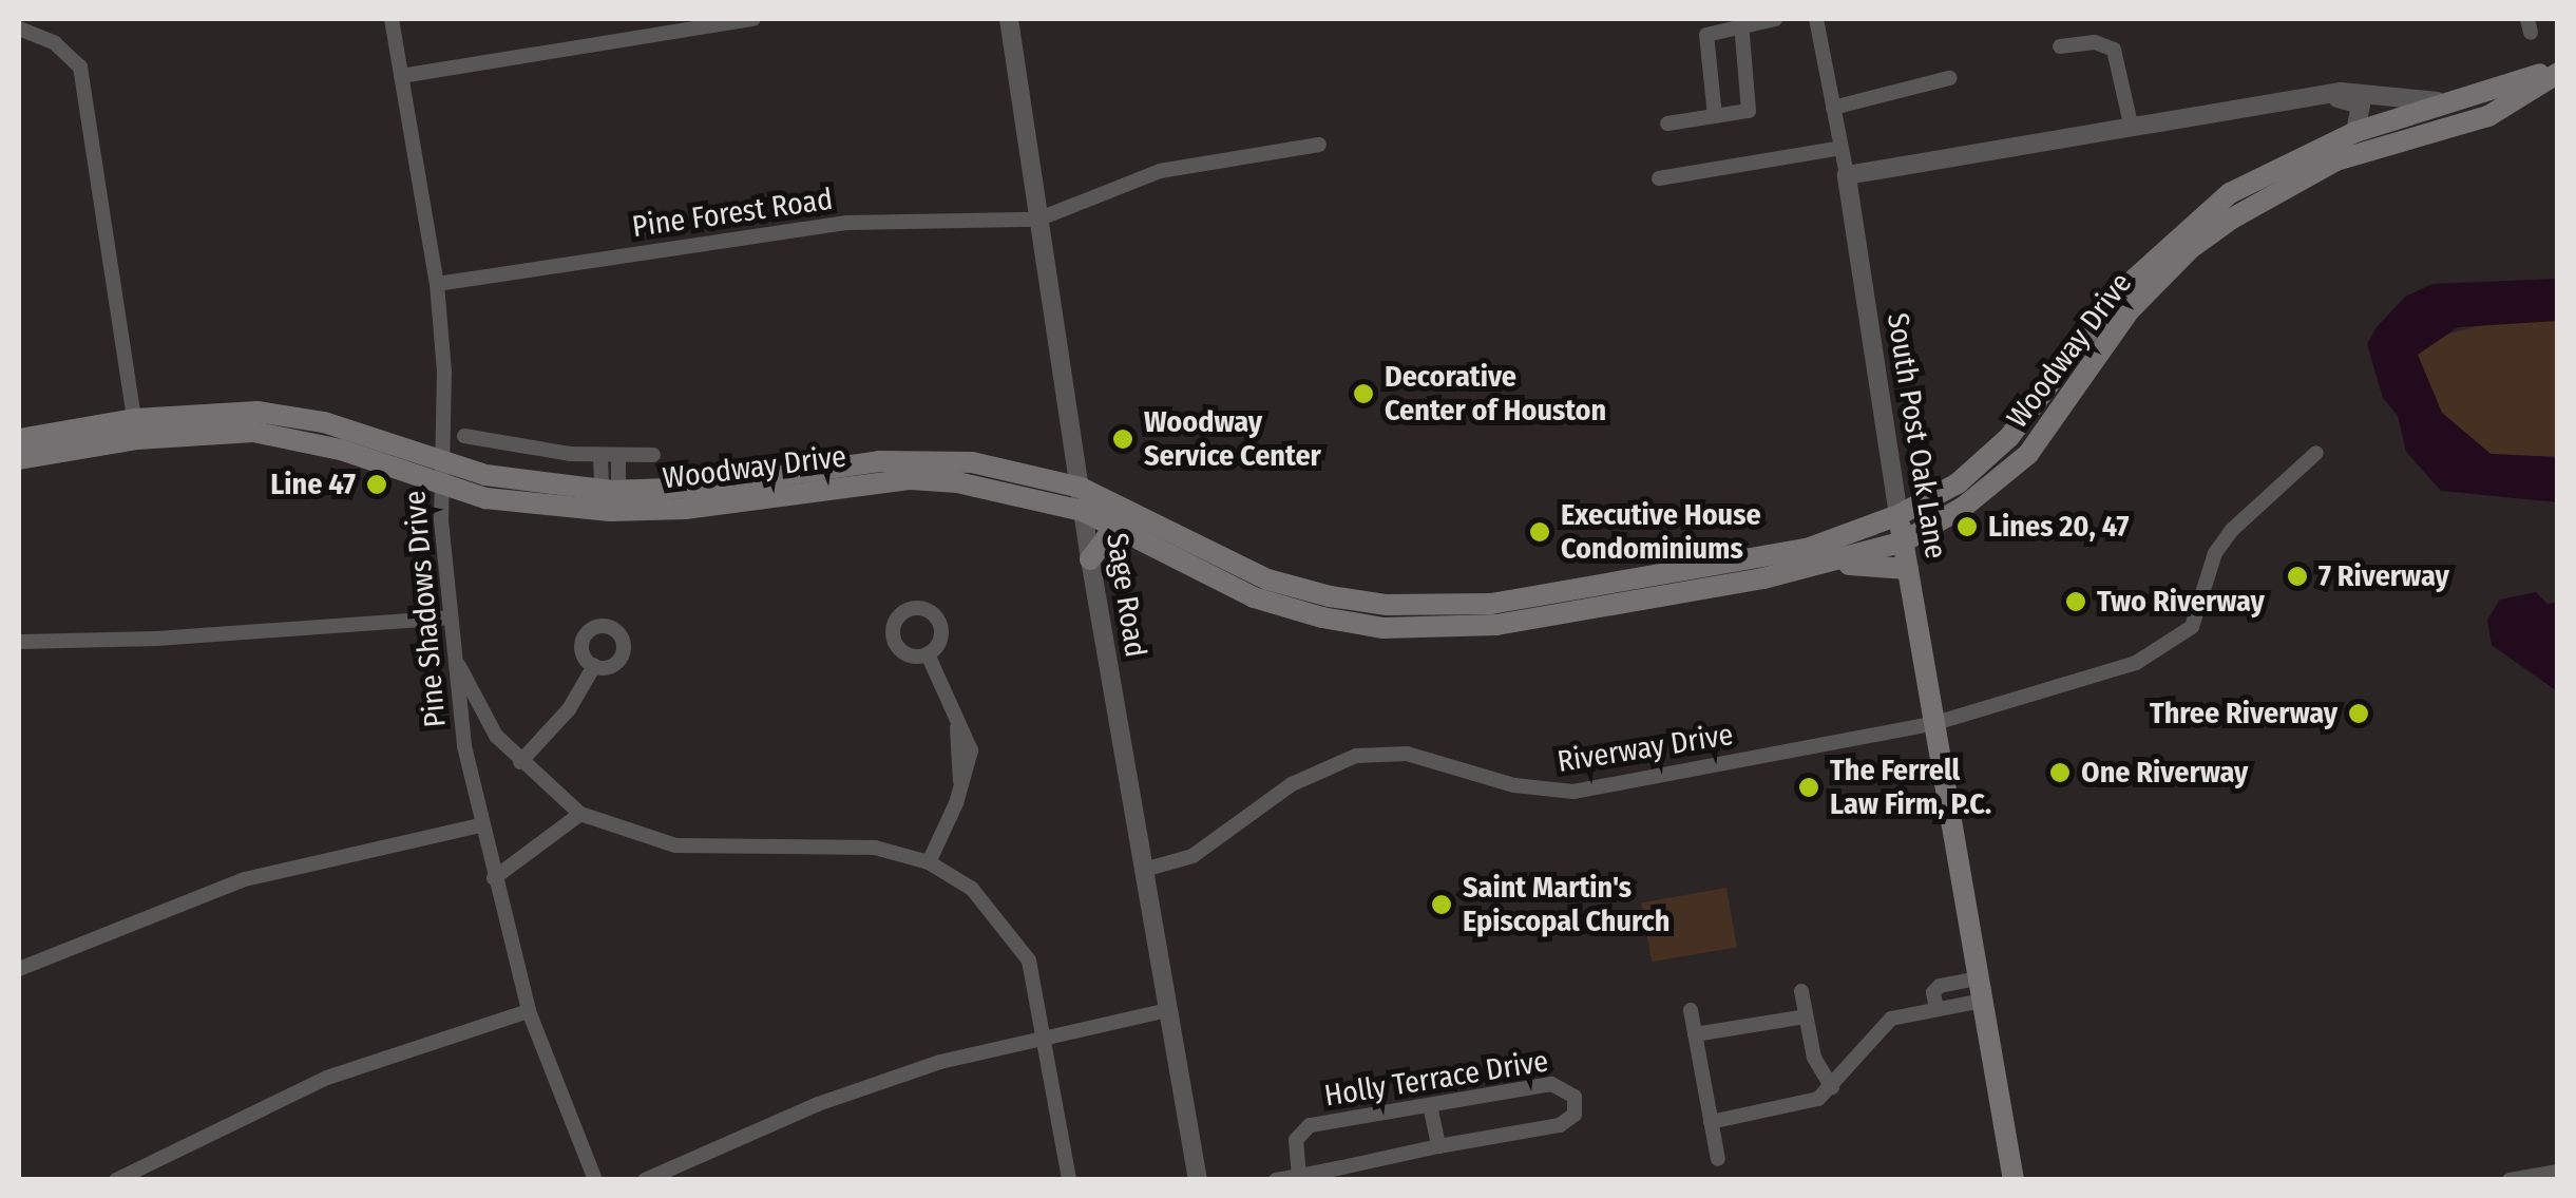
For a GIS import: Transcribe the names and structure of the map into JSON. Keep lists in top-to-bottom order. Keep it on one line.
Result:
{"streets":{"main road":["Woodway Drive","South Post Oak Lane"],"street":["Pine Forest Road","Sage Road","Pine Shadows Drive","Riverway Drive","Holly Terrace Drive"]},"crossings":[["Pine Forest Road","Sage Road"],["Pine Forest Road","Pine Shadows Drive"],["Woodway Drive","South Post Oak Lane"],["Woodway Drive","Sage Road"],["Woodway Drive","Pine Shadows Drive"],["South Post Oak Lane","Riverway Drive"],["Sage Road","Riverway Drive"]],"places":["Decorative Center of Houston","Woodway Service Center","Line 47","Lines 20, 47","Executive House Condominiums","7 Riverway","Two Riverway","Three Riverway","One Riverway","The Ferrell Law Firm, P.C.","Saint Martin's Episcopal Church"]}
